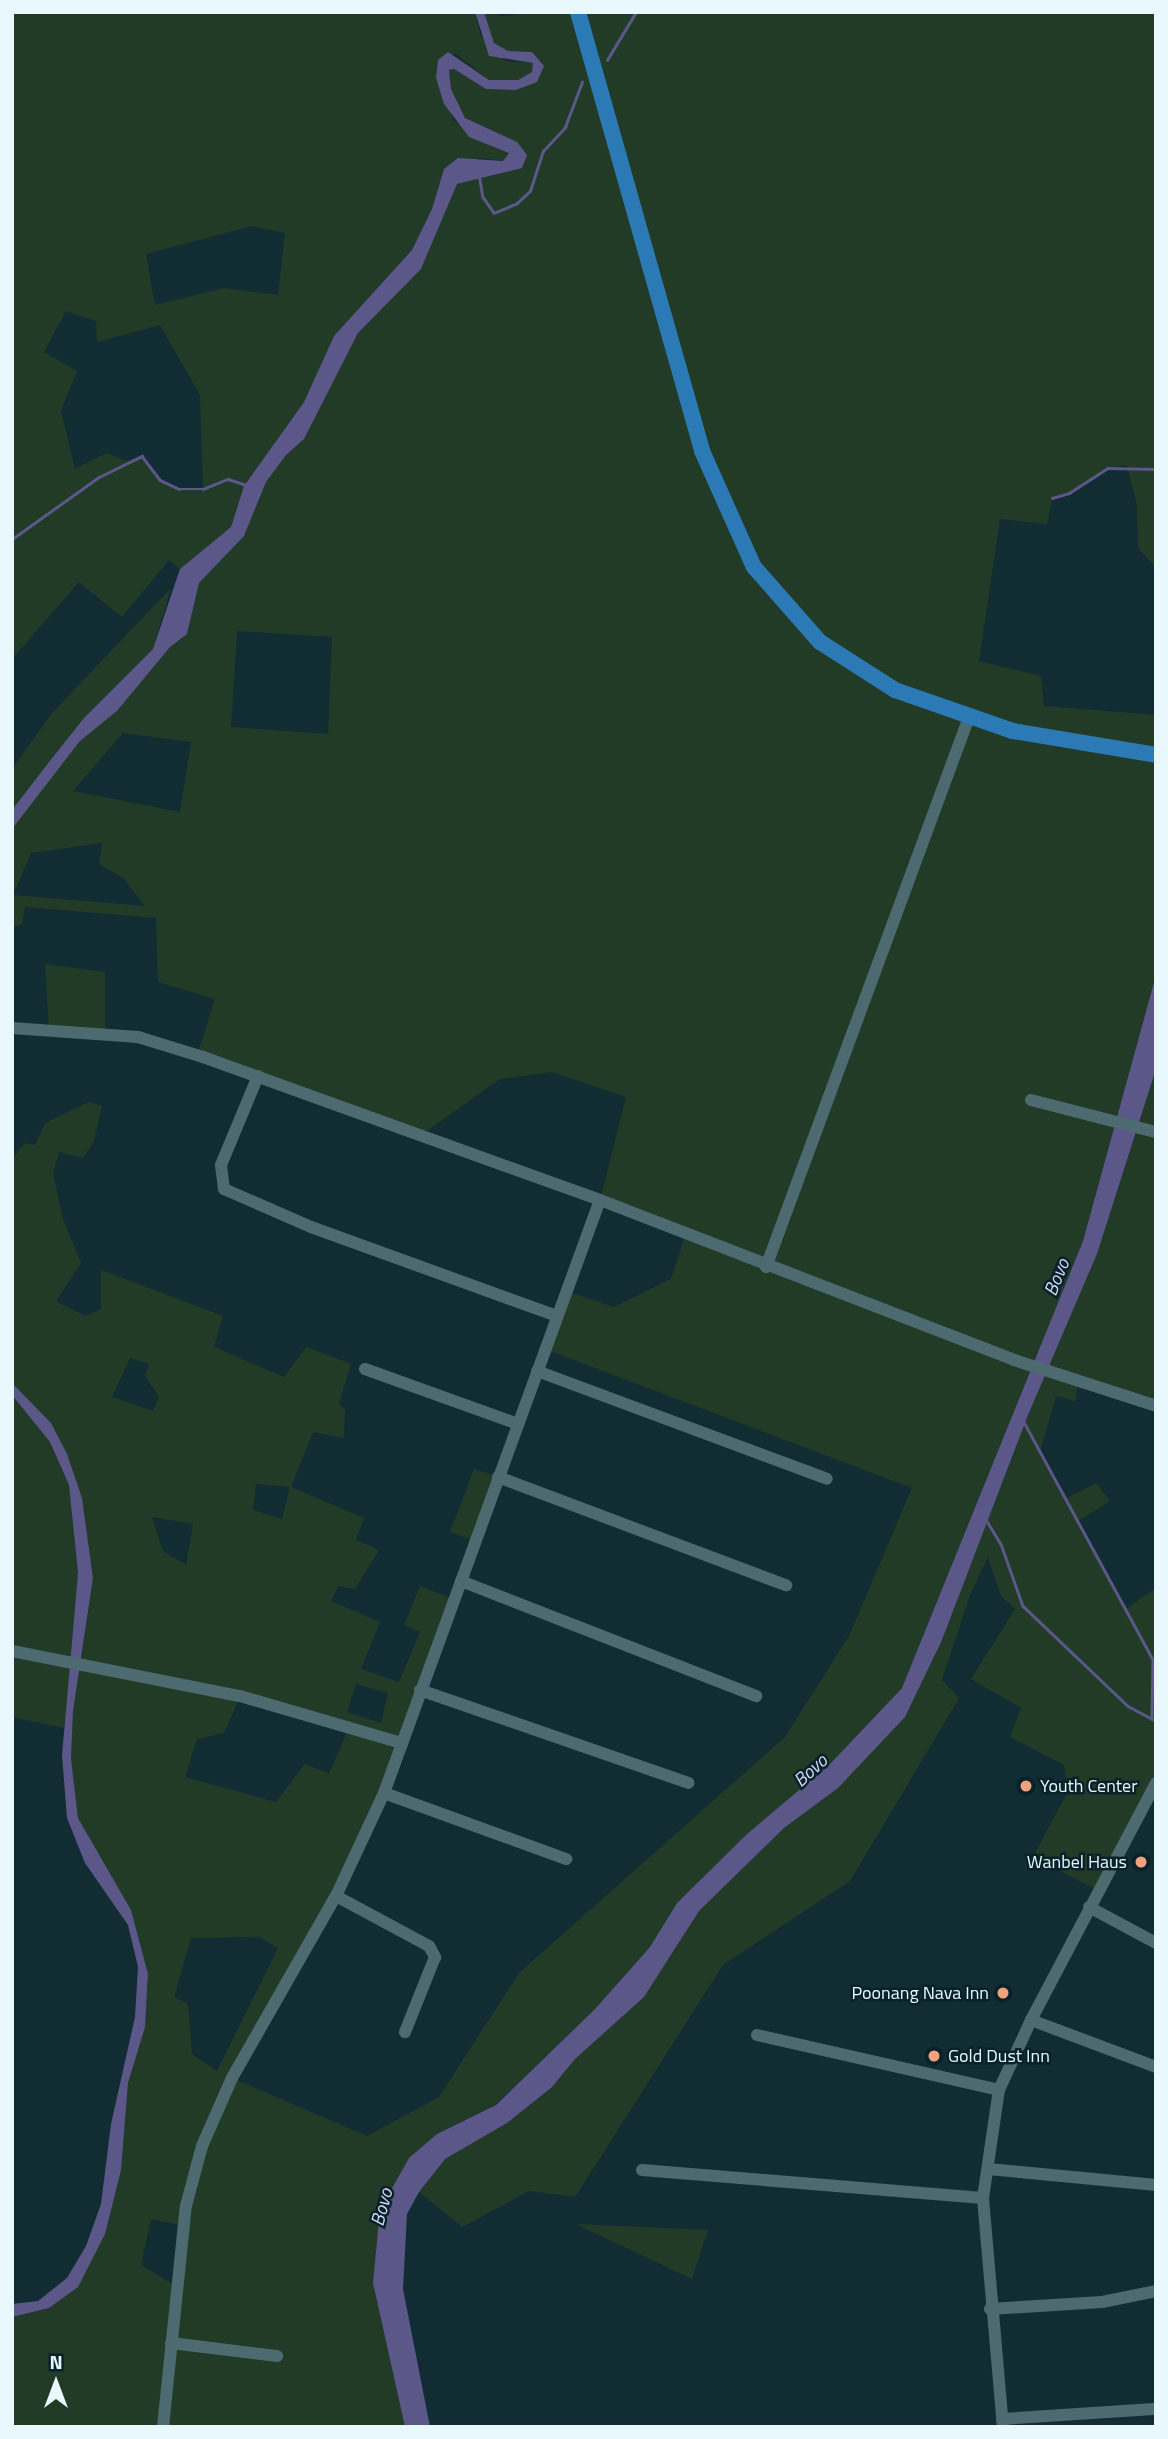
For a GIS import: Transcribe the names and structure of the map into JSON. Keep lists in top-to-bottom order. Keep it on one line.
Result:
{"water":["Bovo"],"places":["Youth Center","Wanbel Haus","Poonang Nava Inn","Gold Dust Inn"],"north":"top"}
